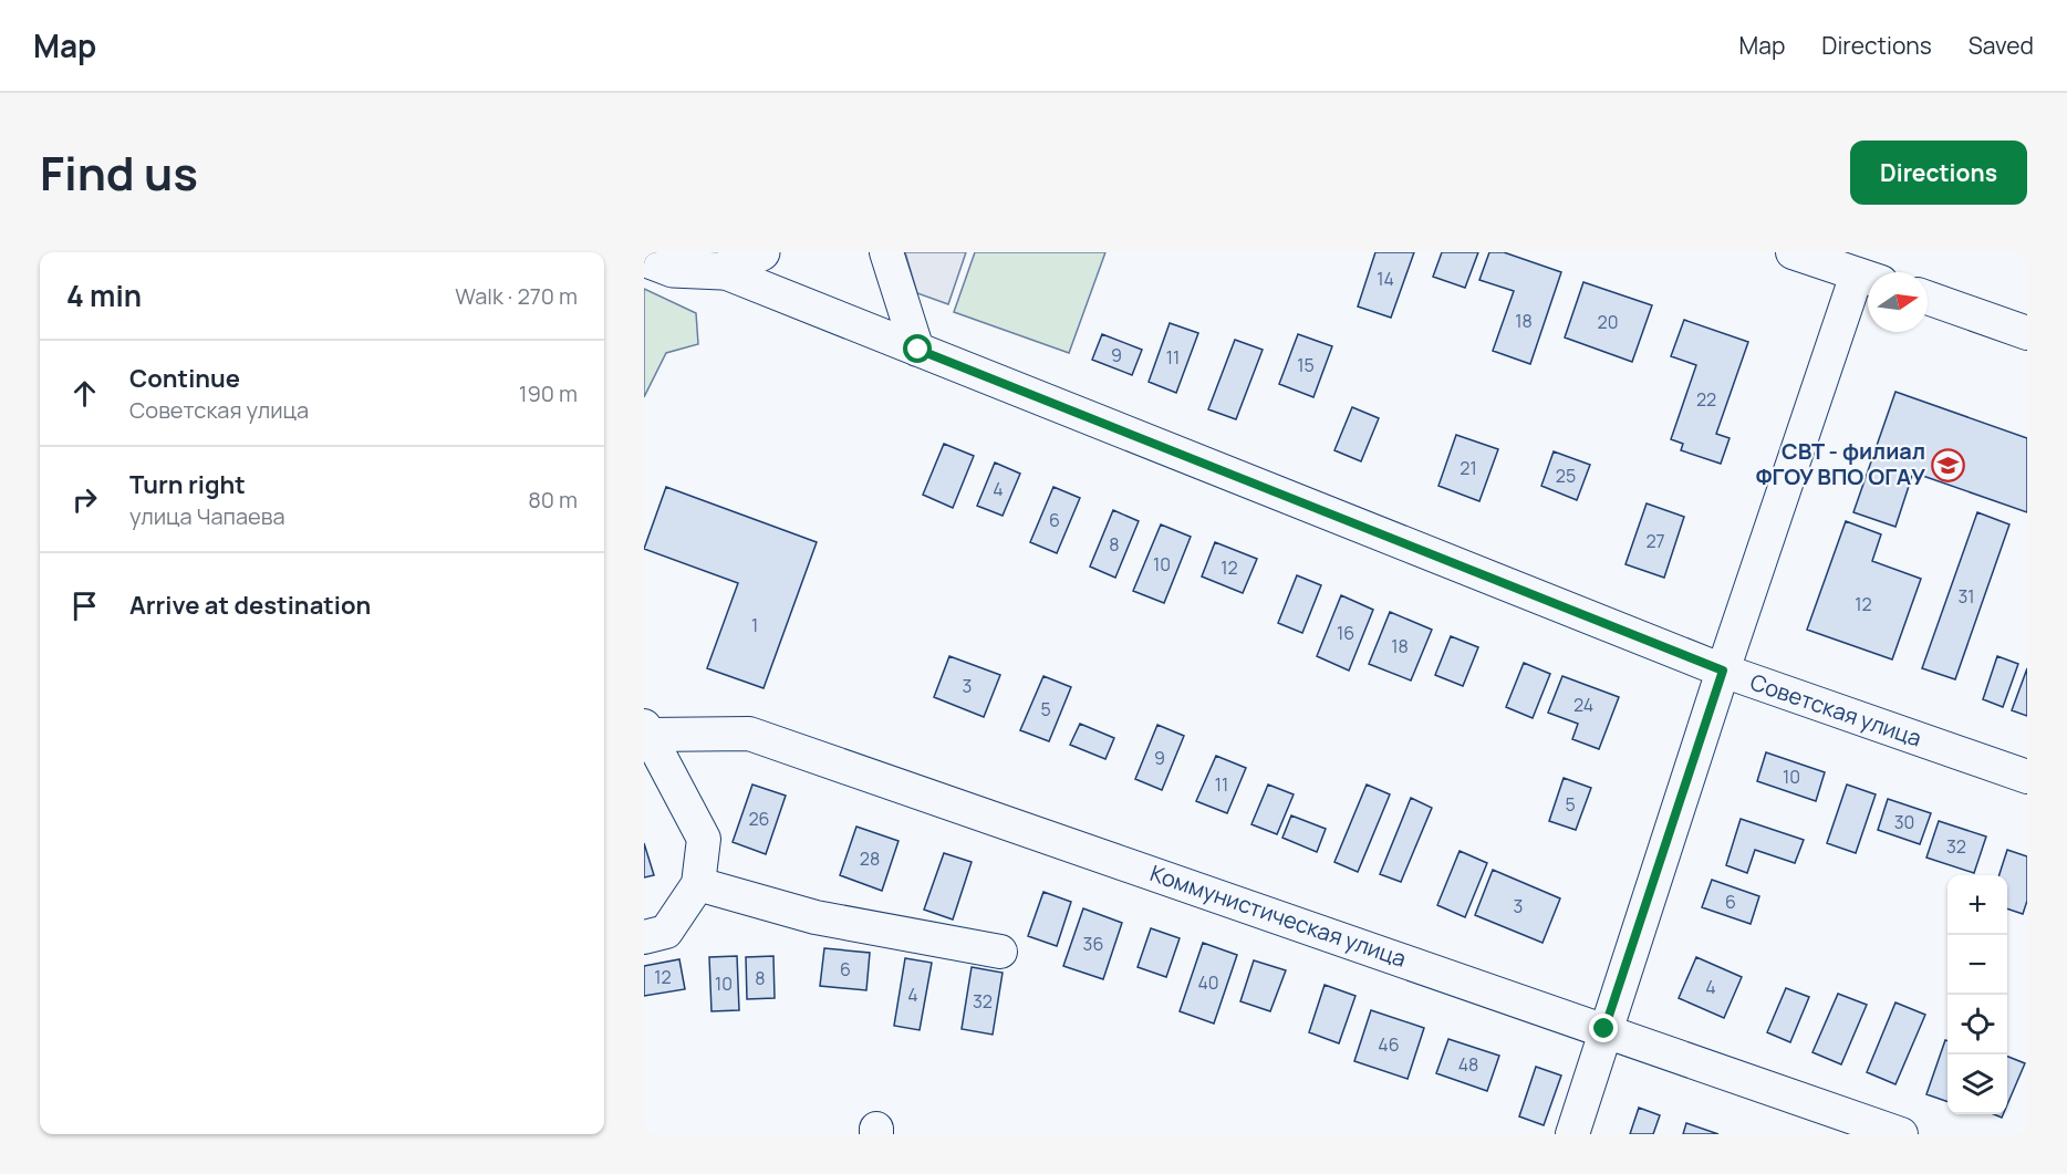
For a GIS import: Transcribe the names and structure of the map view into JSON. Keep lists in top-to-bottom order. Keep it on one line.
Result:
{"streets":{"street":["Советская улица","Коммунистическая улица"]},"places":{"school or university":["СВТ - филиал ФГОУ ВПО ОГАУ"]},"house_numbers":["14","18","20","9","11","15","22","21","25","4","6","27","8","10","12","31","12","1","16","18","3","24","5","9","10","11","5","26","30","32","28","6","3","36","6","12","8","40","10","4","4","32","46","48"],"north":"right","page":{"header":"Map","nav":["Map","Directions","Saved"],"title":"Find us","buttons":"Directions","heading":["4 min","Walk · 270 m"],"list":[["Continue","Советская улица","190 m"],["Turn right","улица Чапаева","80 m"],"Arrive at destination"],"map_buttons":["+","−"]}}
